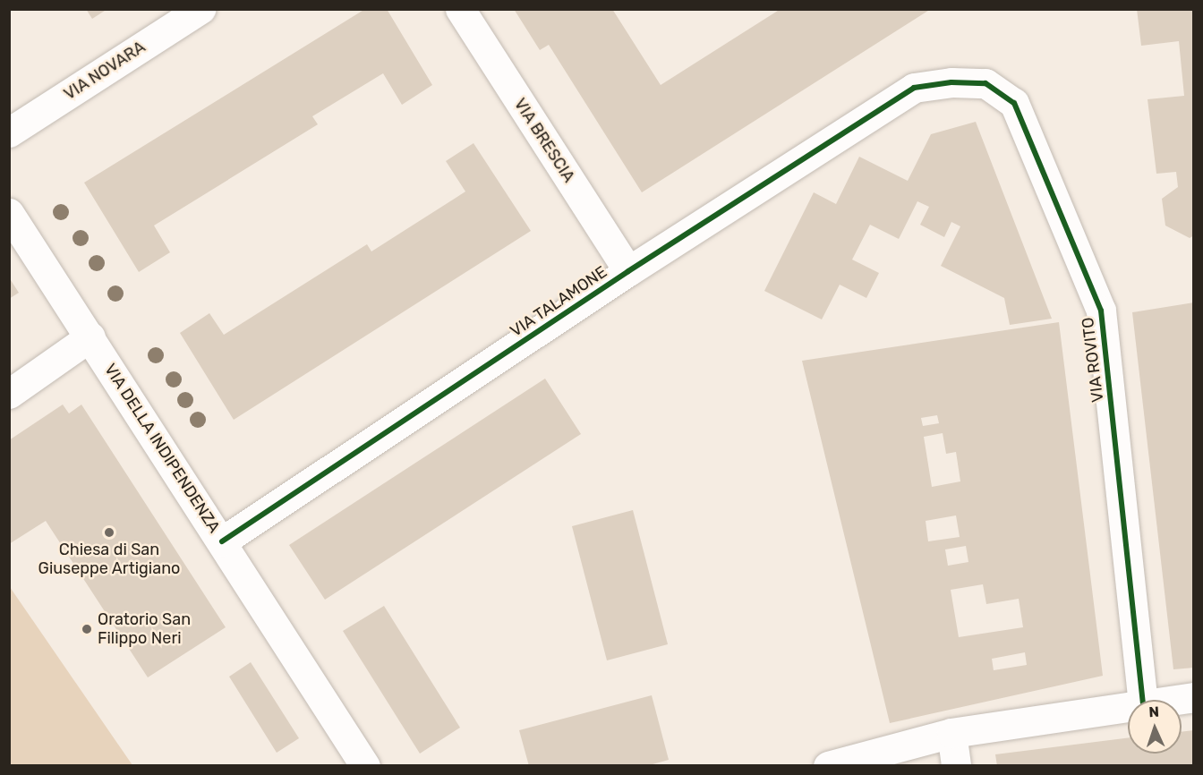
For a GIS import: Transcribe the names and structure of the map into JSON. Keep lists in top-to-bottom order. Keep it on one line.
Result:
{"streets":{"street":["VIA NOVARA","VIA BRESCIA","VIA TALAMONE","VIA ROVITO","VIA DELLA INDIPENDENZA"]},"crossings":[["VIA BRESCIA","VIA TALAMONE"],["VIA TALAMONE","VIA ROVITO"],["VIA TALAMONE","VIA DELLA INDIPENDENZA"]],"places":["Chiesa di San Giuseppe Artigiano","Oratorio San Filippo Neri"],"north":"top"}
